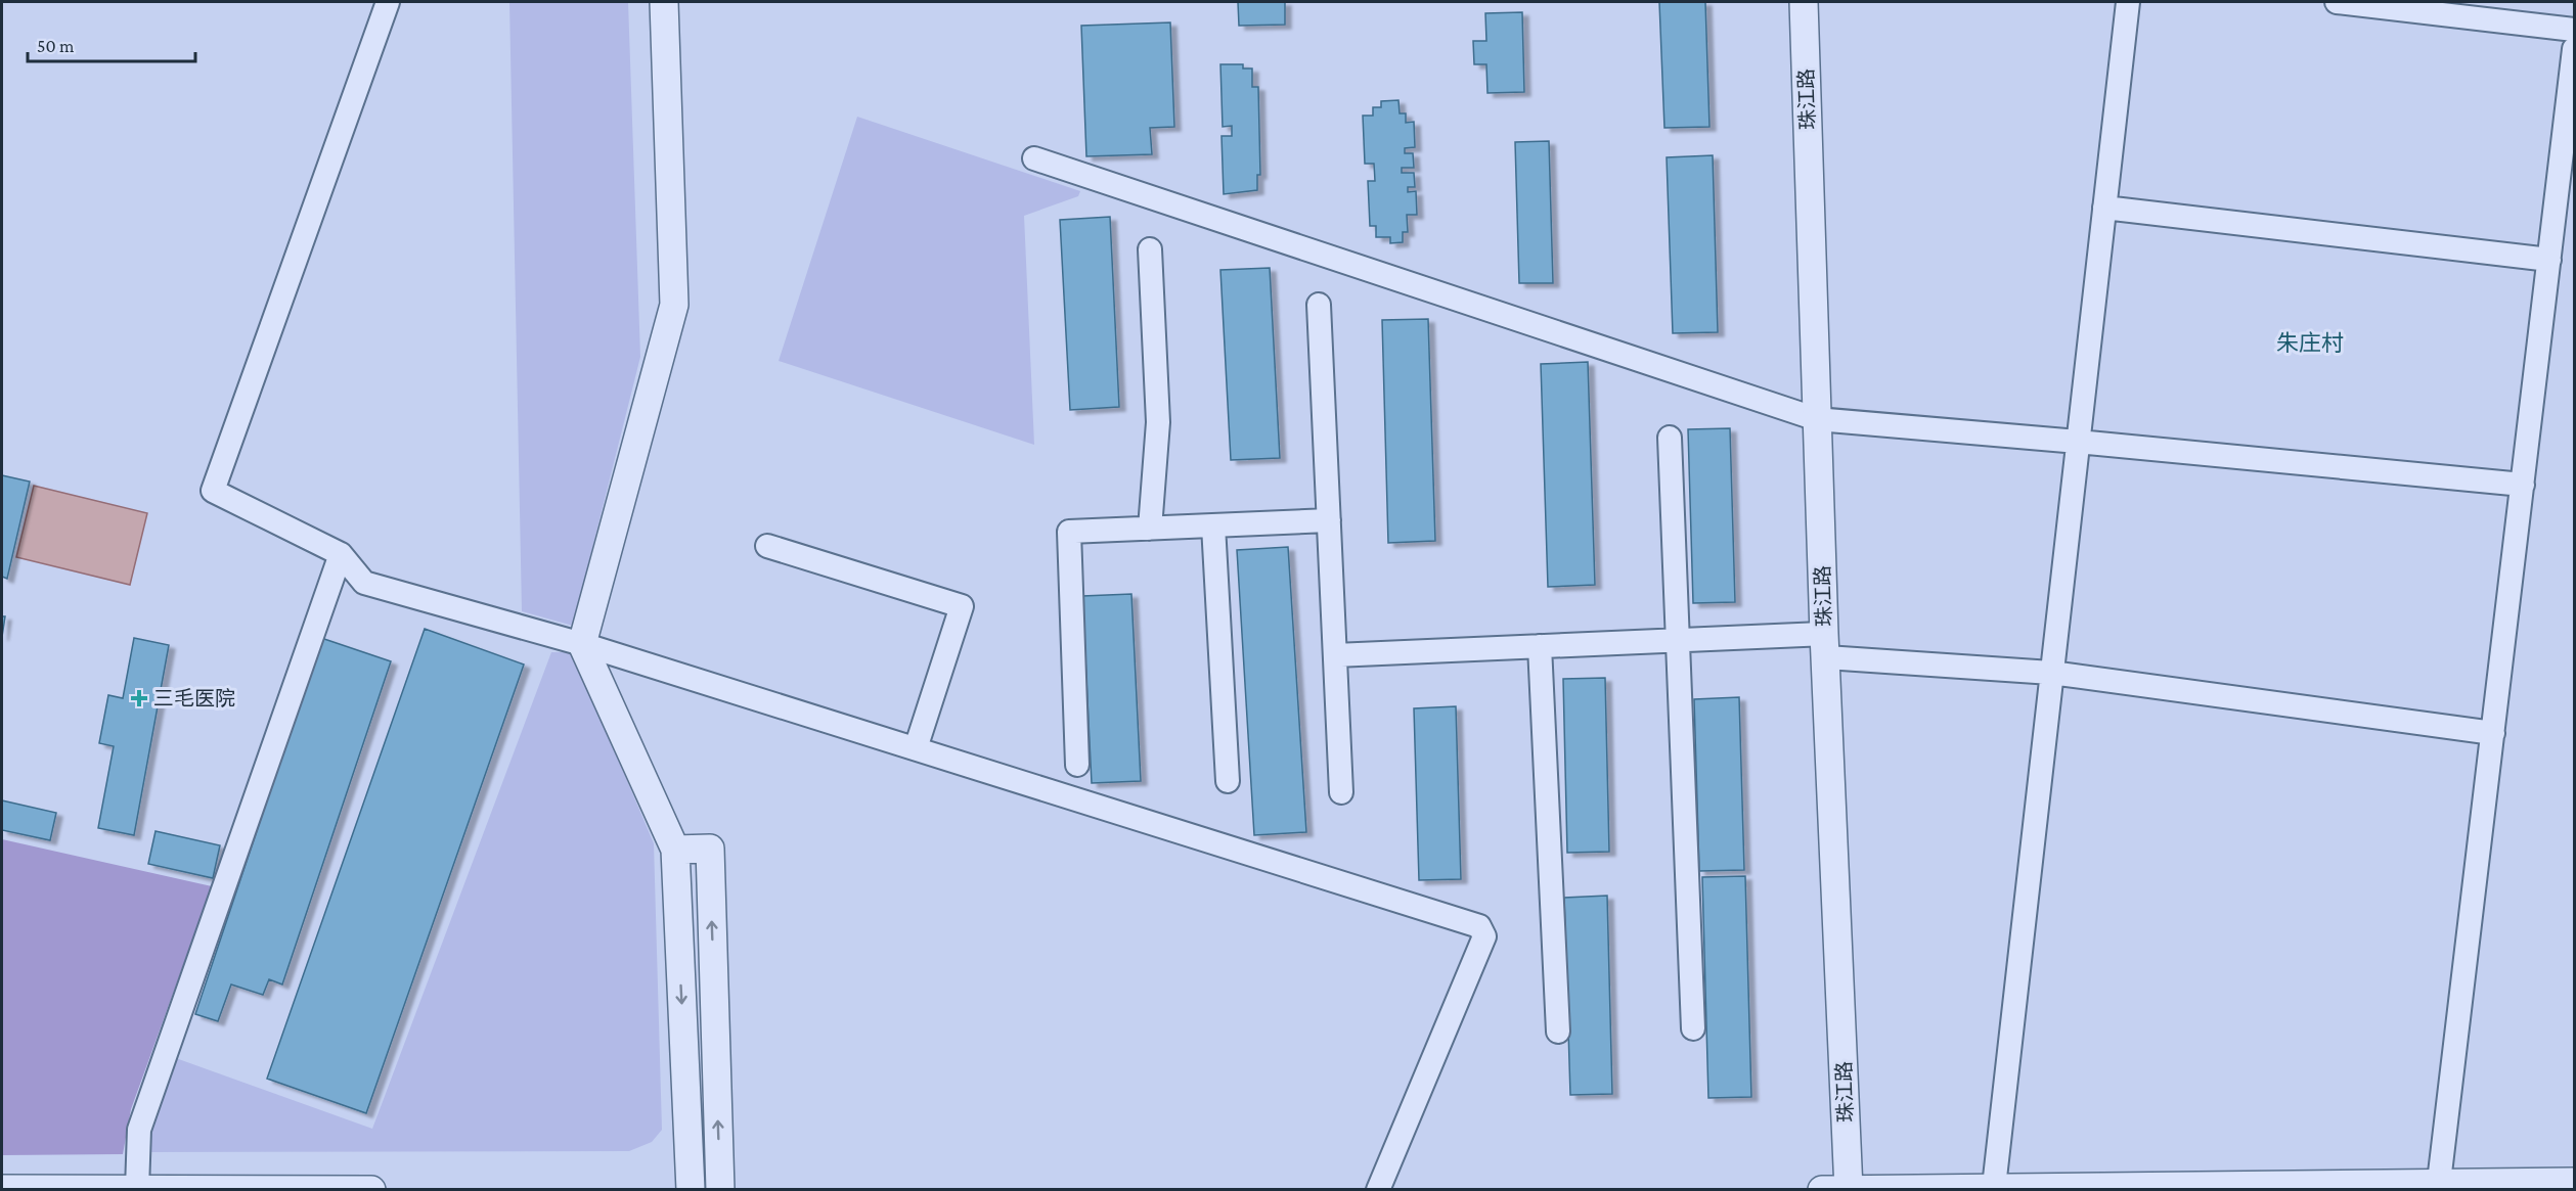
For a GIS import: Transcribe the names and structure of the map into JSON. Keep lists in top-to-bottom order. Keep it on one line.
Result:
{"streets":{"street":["珠江路"]},"districts":["朱庄村"],"places":{"health":["三毛医院"]},"scale_bar":"50 m"}
